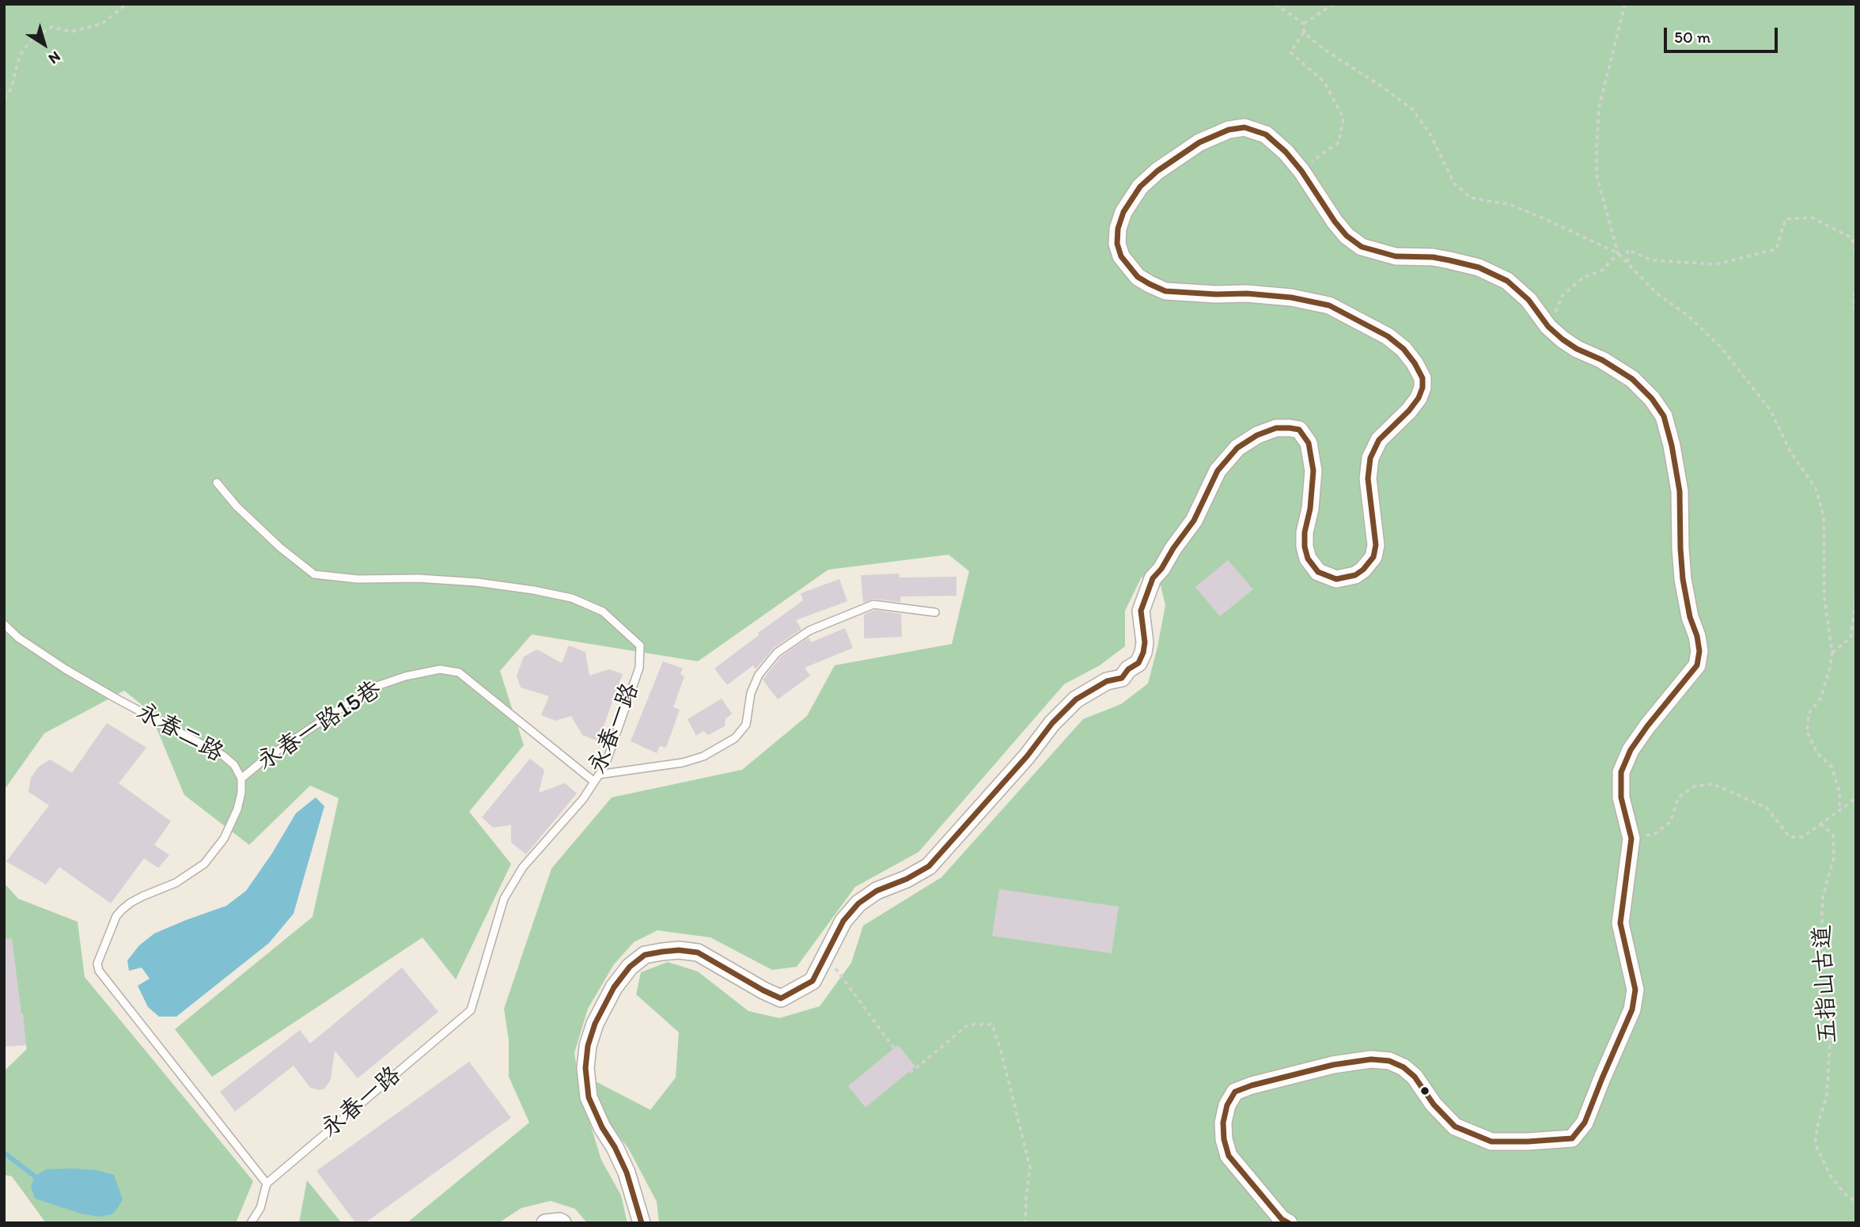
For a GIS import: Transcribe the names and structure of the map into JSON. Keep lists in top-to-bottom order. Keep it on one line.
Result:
{"streets":{"lane":["永春一路15巷","永春一路","永春二路"],"path":["五指山古道"]},"crossings":[["永春一路15巷","永春一路"],["永春一路15巷","永春二路"],["永春一路","永春二路"]],"scale_bar":"50 m","north":"bottom right"}
